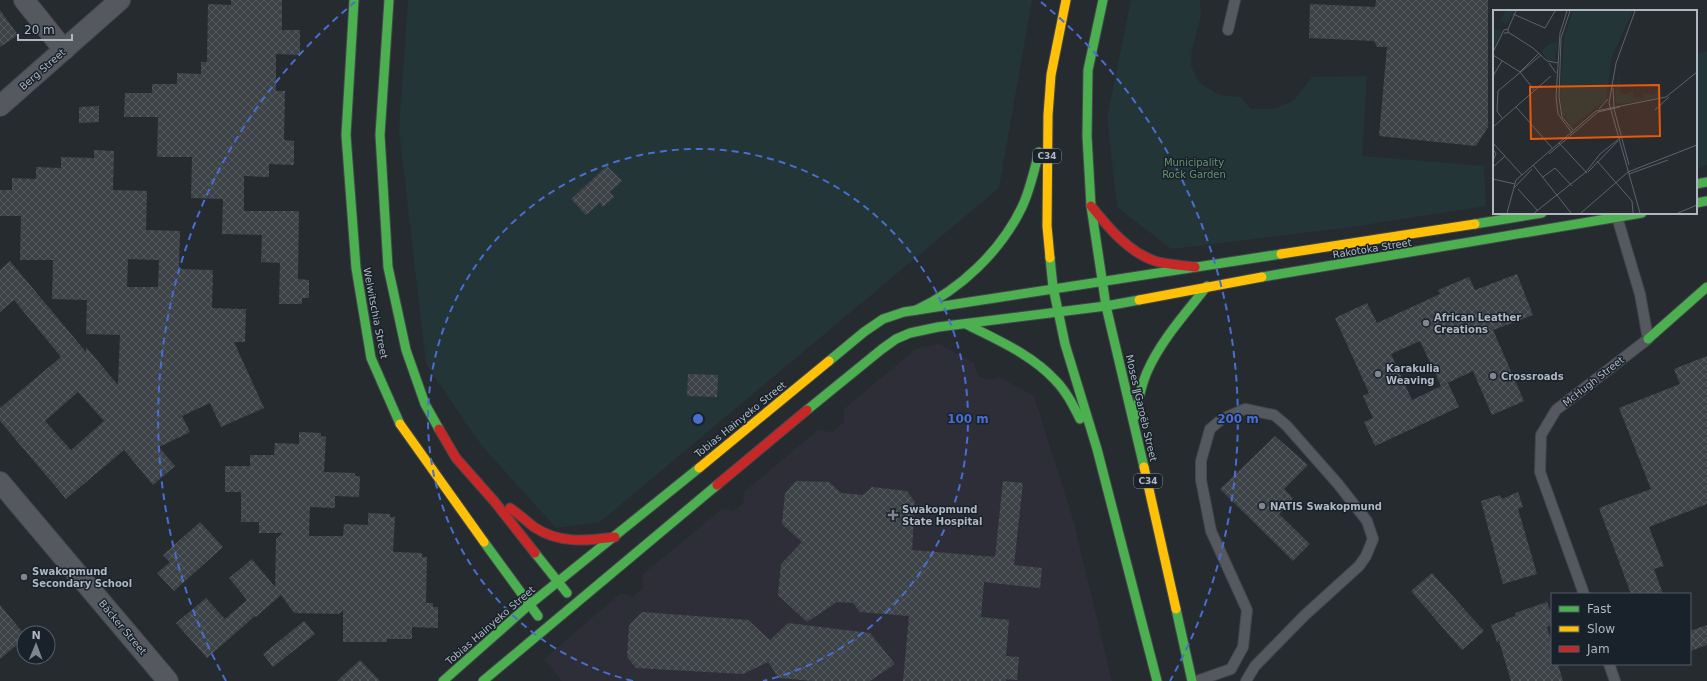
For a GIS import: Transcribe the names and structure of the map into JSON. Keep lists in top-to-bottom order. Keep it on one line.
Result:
{"streets":{"street":["Berg Street","C34","Rakotoka Street","Welwitschia Street","Moses ǁGaroëb Street","Tobias Hainyeko Street","Bäcker Street"],"lane":["McHugh Street"]},"crossings":[["C34","Rakotoka Street"],["C34","Moses ǁGaroëb Street"],["C34","Tobias Hainyeko Street"],["Rakotoka Street","Moses ǁGaroëb Street"],["Rakotoka Street","Tobias Hainyeko Street"],["Welwitschia Street","Tobias Hainyeko Street"],["Moses ǁGaroëb Street","Tobias Hainyeko Street"]],"parks":["Municipality Rock Garden"],"places":{"other":["African Leather Creations","Karakulia Weaving","Crossroads","NATIS Swakopmund","Swakopmund Secondary School"],"health":["Swakopmund State Hospital"]},"legend":["Fast","Slow","Jam"],"scale_bar":"20 m","north":"top","rings":["100 m","200 m"]}
